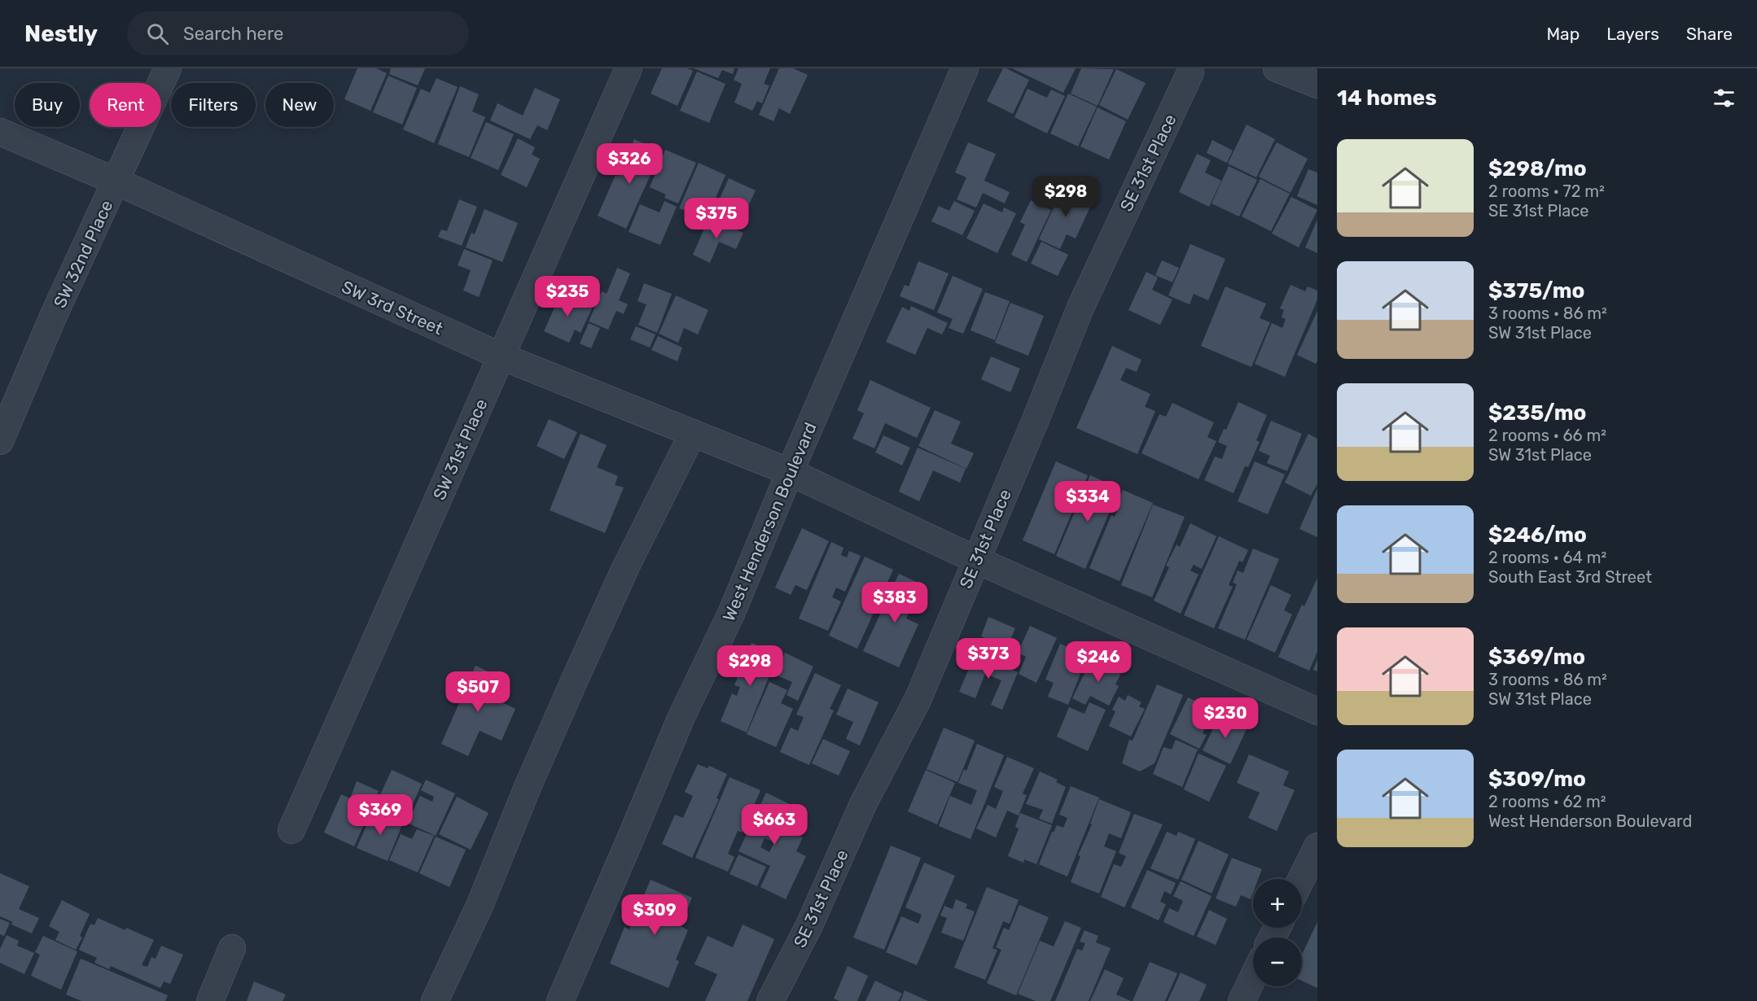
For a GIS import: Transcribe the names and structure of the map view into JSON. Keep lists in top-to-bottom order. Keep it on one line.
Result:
{"streets":{"street":["SE 31st Place","SW 32nd Place","SW 3rd Street","SW 31st Place","West Henderson Boulevard"]},"crossings":[["SE 31st Place","SW 3rd Street"],["SW 32nd Place","SW 3rd Street"],["SW 3rd Street","SW 31st Place"],["SW 3rd Street","West Henderson Boulevard"]],"page":{"header":"Nestly","search":"Search here","nav":["Map","Layers","Share"],"heading":"14 homes","chip":["Buy","Rent","Filters","New"],"list":[{"name":"$298/mo","note":"2 rooms · 72 m² · SE 31st Place"},{"name":"$375/mo","note":"3 rooms · 86 m² · SW 31st Place"},{"name":"$235/mo","note":"2 rooms · 66 m² · SW 31st Place"},{"name":"$246/mo","note":"2 rooms · 64 m² · South East 3rd Street"},{"name":"$369/mo","note":"3 rooms · 86 m² · SW 31st Place"},{"name":"$309/mo","note":"2 rooms · 62 m² · West Henderson Boulevard"}],"price":["$326","$298","$375","$235","$334","$383","$373","$246","$298","$507","$230","$369","$663","$309"],"map_buttons":["+","−"]}}
